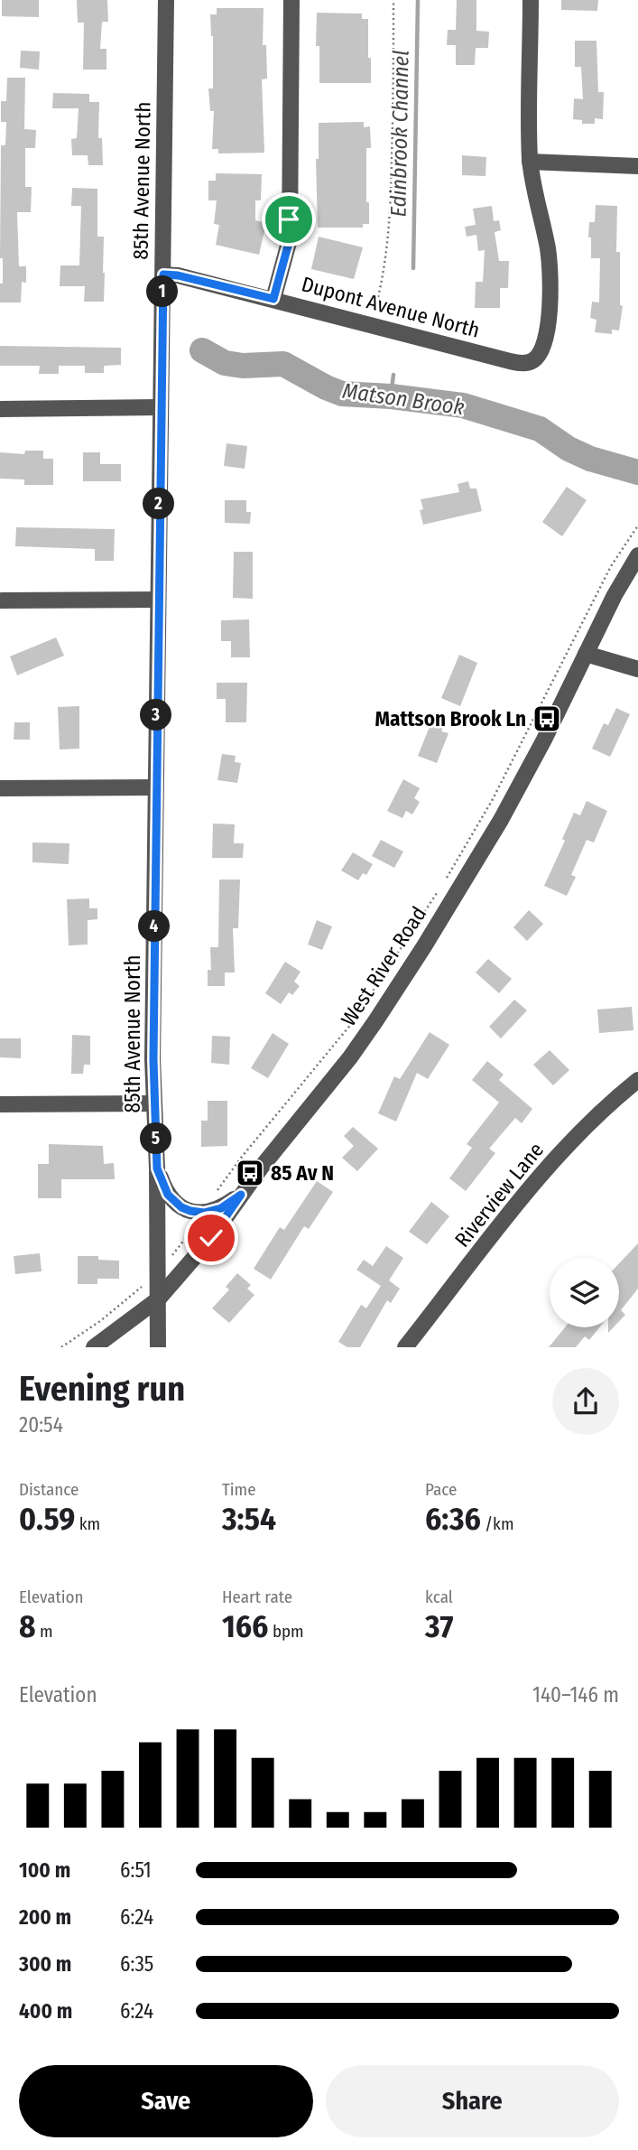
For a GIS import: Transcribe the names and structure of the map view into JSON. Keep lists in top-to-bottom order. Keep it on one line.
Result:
{"streets":{"street":["85th Avenue North","Dupont Avenue North","West River Road","Riverview Lane"]},"crossings":[["85th Avenue North","Dupont Avenue North"],["85th Avenue North","West River Road"]],"water":["Edinbrook Channel","Matson Brook"],"places":{"bus stop":["Mattson Brook Ln","85 Av N"]},"page":{"pins":["1","2","3","4","5"],"heading":["Evening run","20:54"],"stats":[["Distance","0.59 km"],["Time","3:54"],["Pace","6:36 /km"],["Elevation","8 m"],["Heart rate","166 bpm"],["kcal","37"]],"chart":["Elevation","140–146 m"],"list":[{"name":"100 m","note":"6:51"},{"name":"200 m","note":"6:24"},{"name":"300 m","note":"6:35"},{"name":"400 m","note":"6:24"}],"buttons":["Save","Share"]}}
